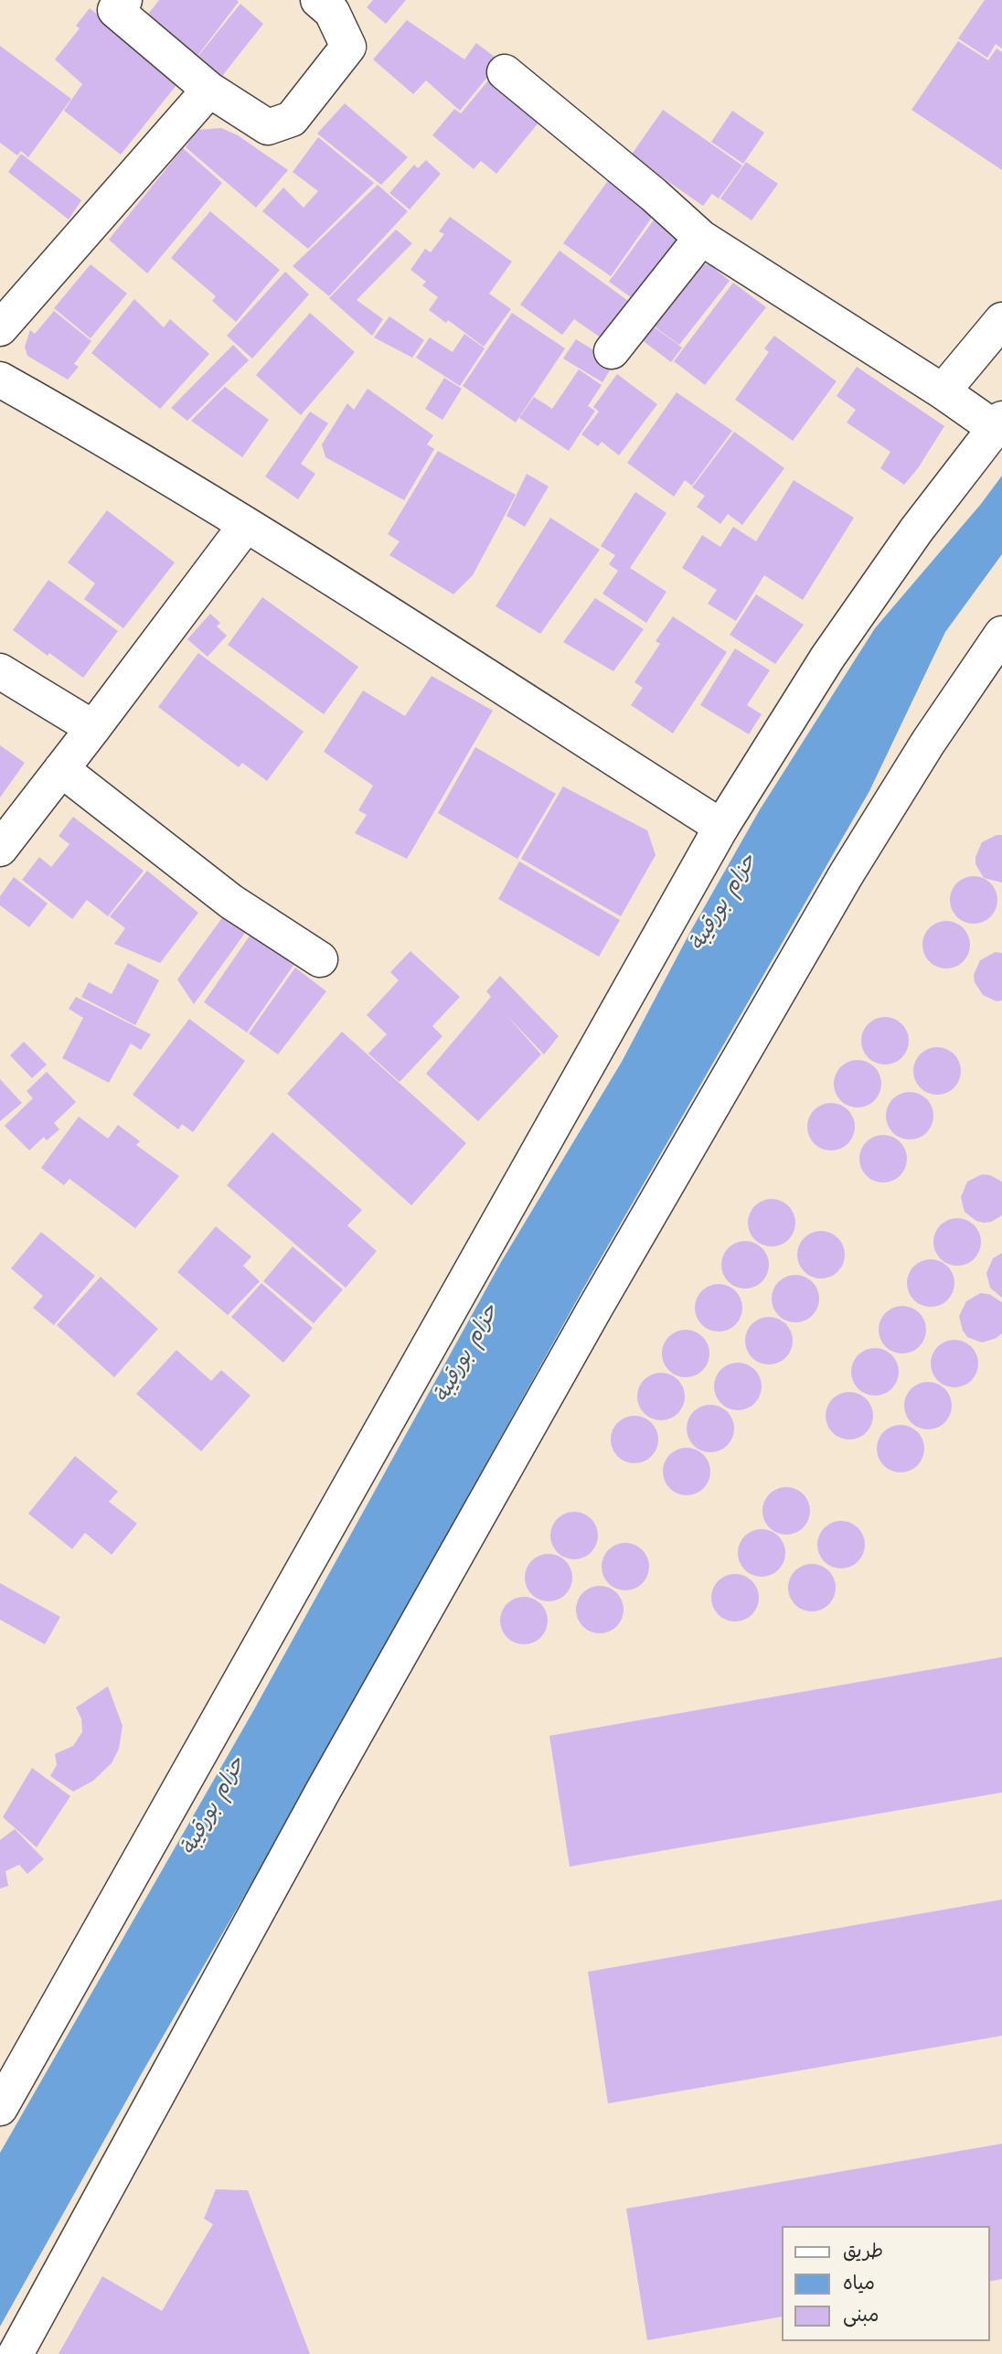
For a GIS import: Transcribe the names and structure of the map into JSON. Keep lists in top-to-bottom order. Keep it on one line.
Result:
{"water":["حزام بورقيبة"],"legend":["طريق","مياه","مبنى"]}
